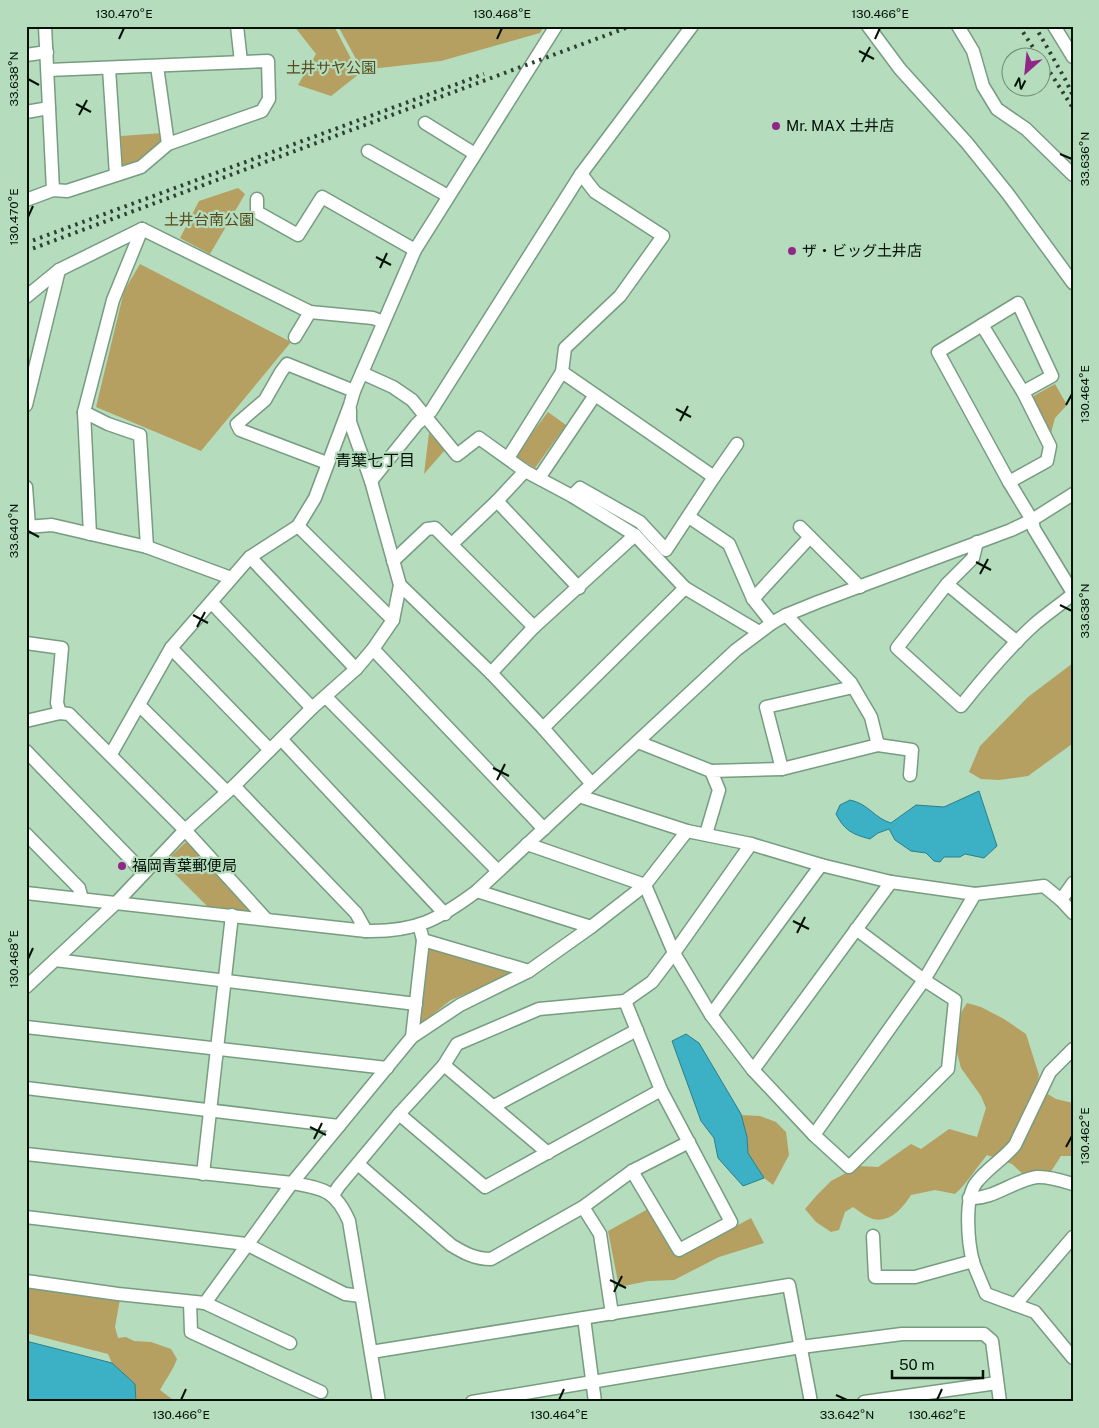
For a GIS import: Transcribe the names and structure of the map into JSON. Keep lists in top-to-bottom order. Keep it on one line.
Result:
{"districts":["青葉七丁目"],"parks":["土井サヤ公園","土井台南公園"],"places":["Mr. MAX 土井店","ザ・ビッグ土井店","福岡青葉郵便局"],"scale_bar":"50 m","north":"bottom left","coordinates":["130.470°E","130.468°E","130.466°E","33.638°N","33.636°N","130.464°E","33.640°N","130.462°E","33.642°N"]}
